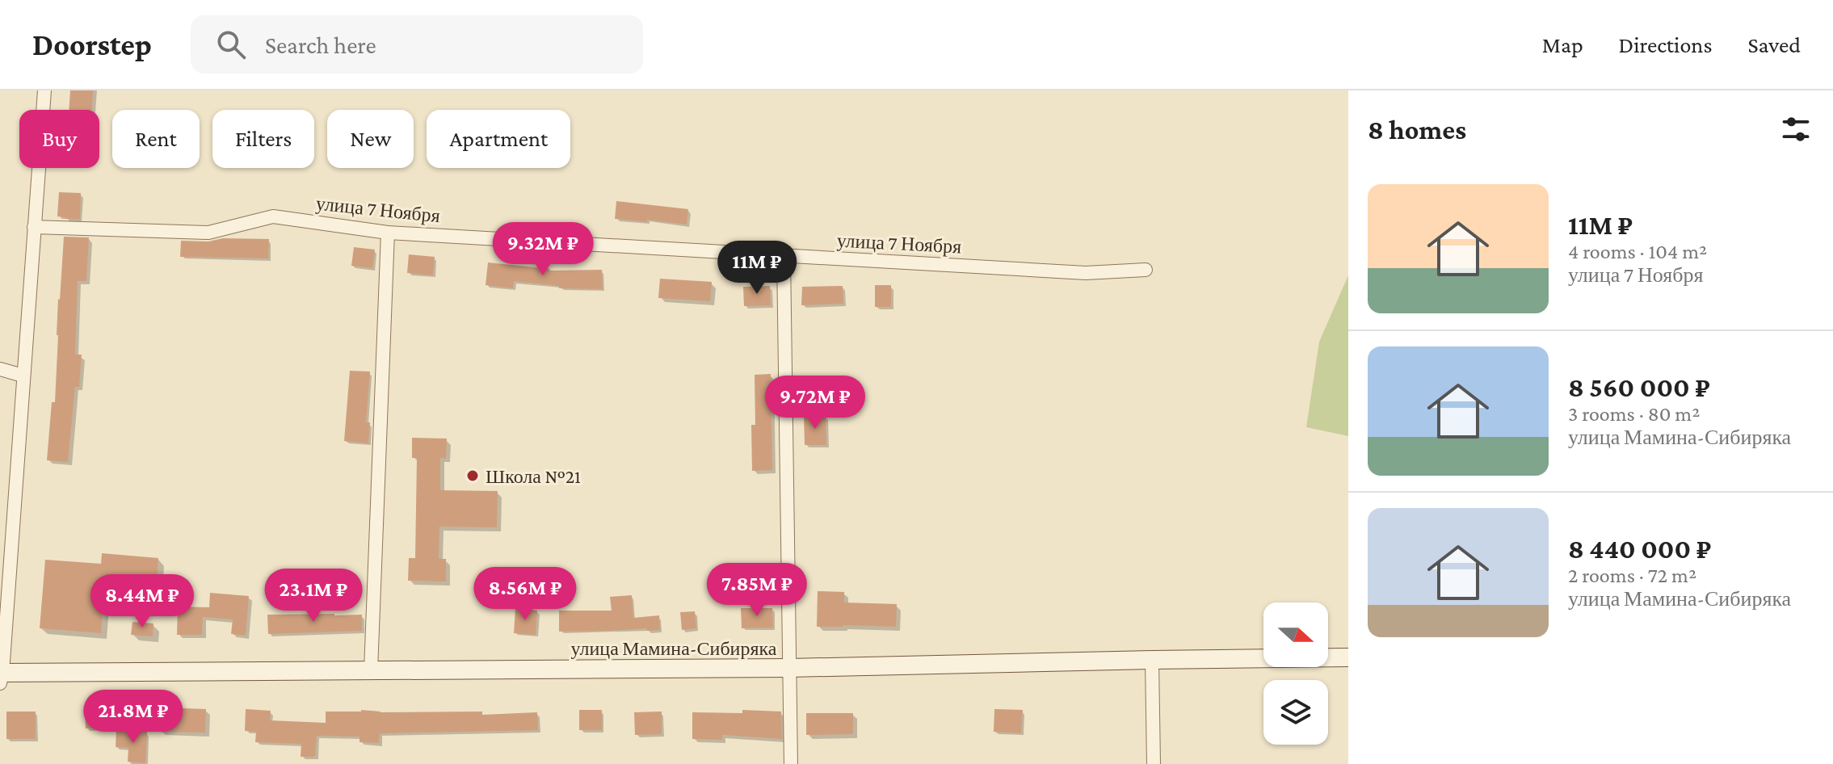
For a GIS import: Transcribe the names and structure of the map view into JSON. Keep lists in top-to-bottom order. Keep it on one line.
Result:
{"streets":{"street":["улица 7 Ноября","улица Мамина-Сибиряка"]},"places":["Школа №21"],"north":"right","page":{"header":"Doorstep","search":"Search here","nav":["Map","Directions","Saved"],"heading":"8 homes","chip":["Buy","Rent","Filters","New","Apartment"],"list":[{"name":"11M ₽","note":"4 rooms · 104 m² · улица 7 Ноября"},{"name":"8 560 000 ₽","note":"3 rooms · 80 m² · улица Мамина-Сибиряка"},{"name":"8 440 000 ₽","note":"2 rooms · 72 m² · улица Мамина-Сибиряка"}],"price":["9.32M ₽","11M ₽","9.72M ₽","7.85M ₽","8.56M ₽","23.1M ₽","8.44M ₽","21.8M ₽"]}}
